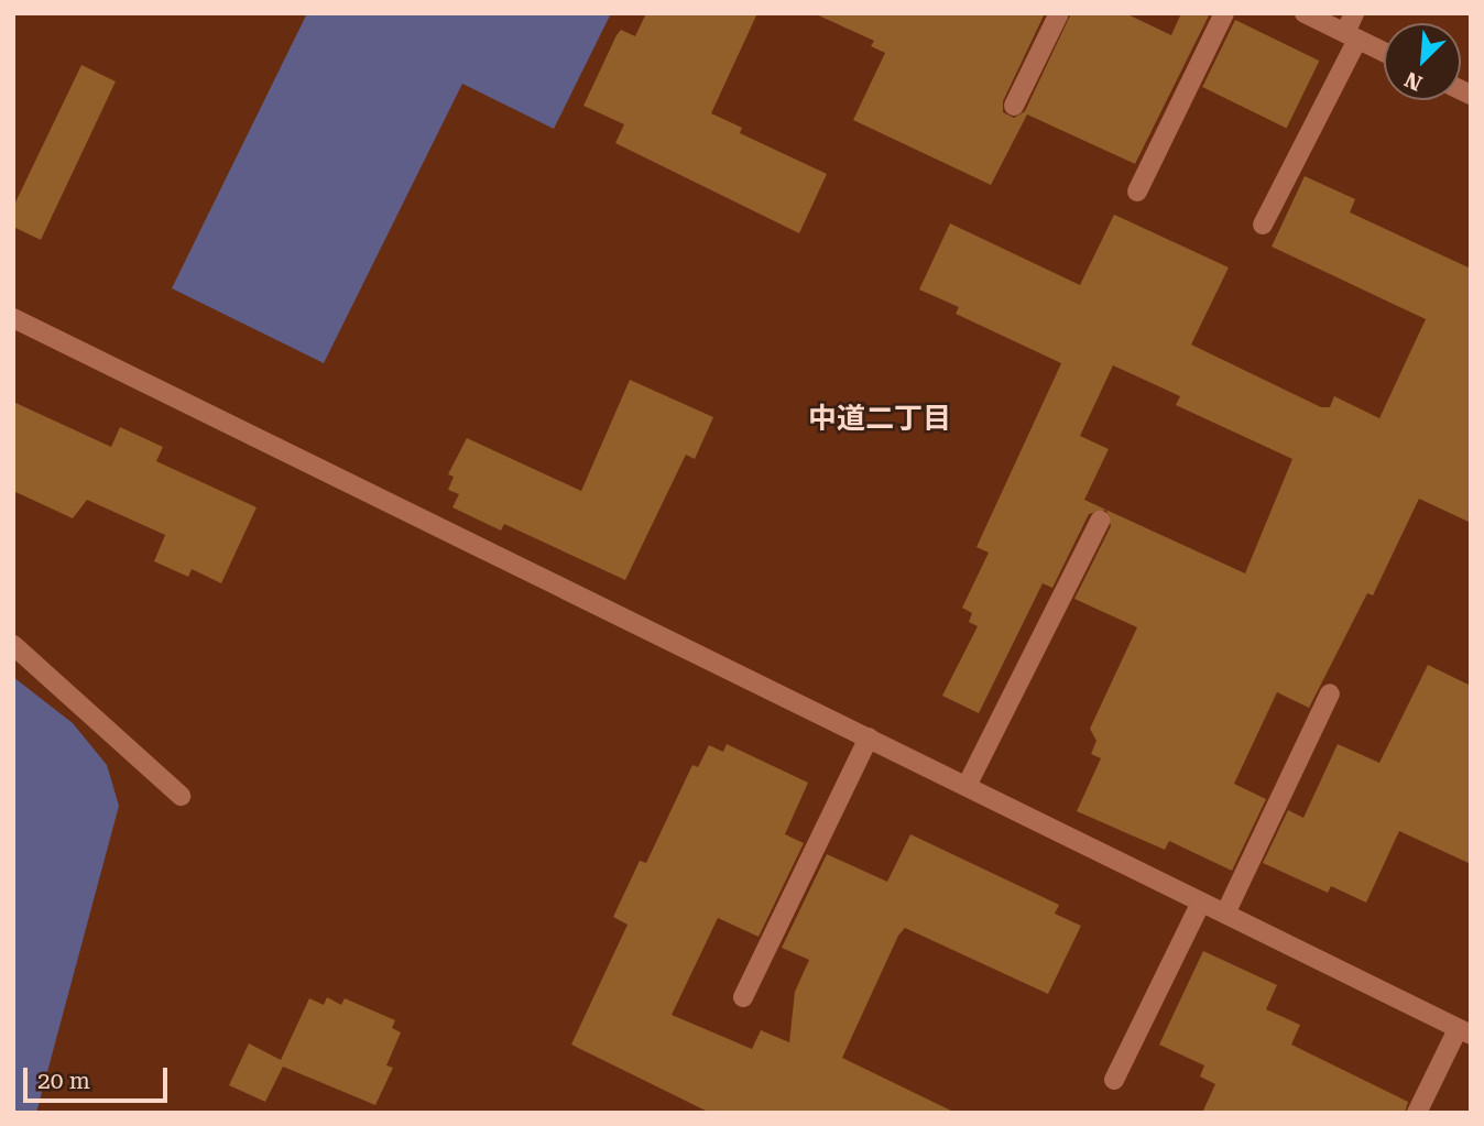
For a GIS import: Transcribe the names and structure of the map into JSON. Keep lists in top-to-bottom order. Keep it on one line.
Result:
{"districts":["中道二丁目"],"scale_bar":"20 m","north":"bottom left"}
